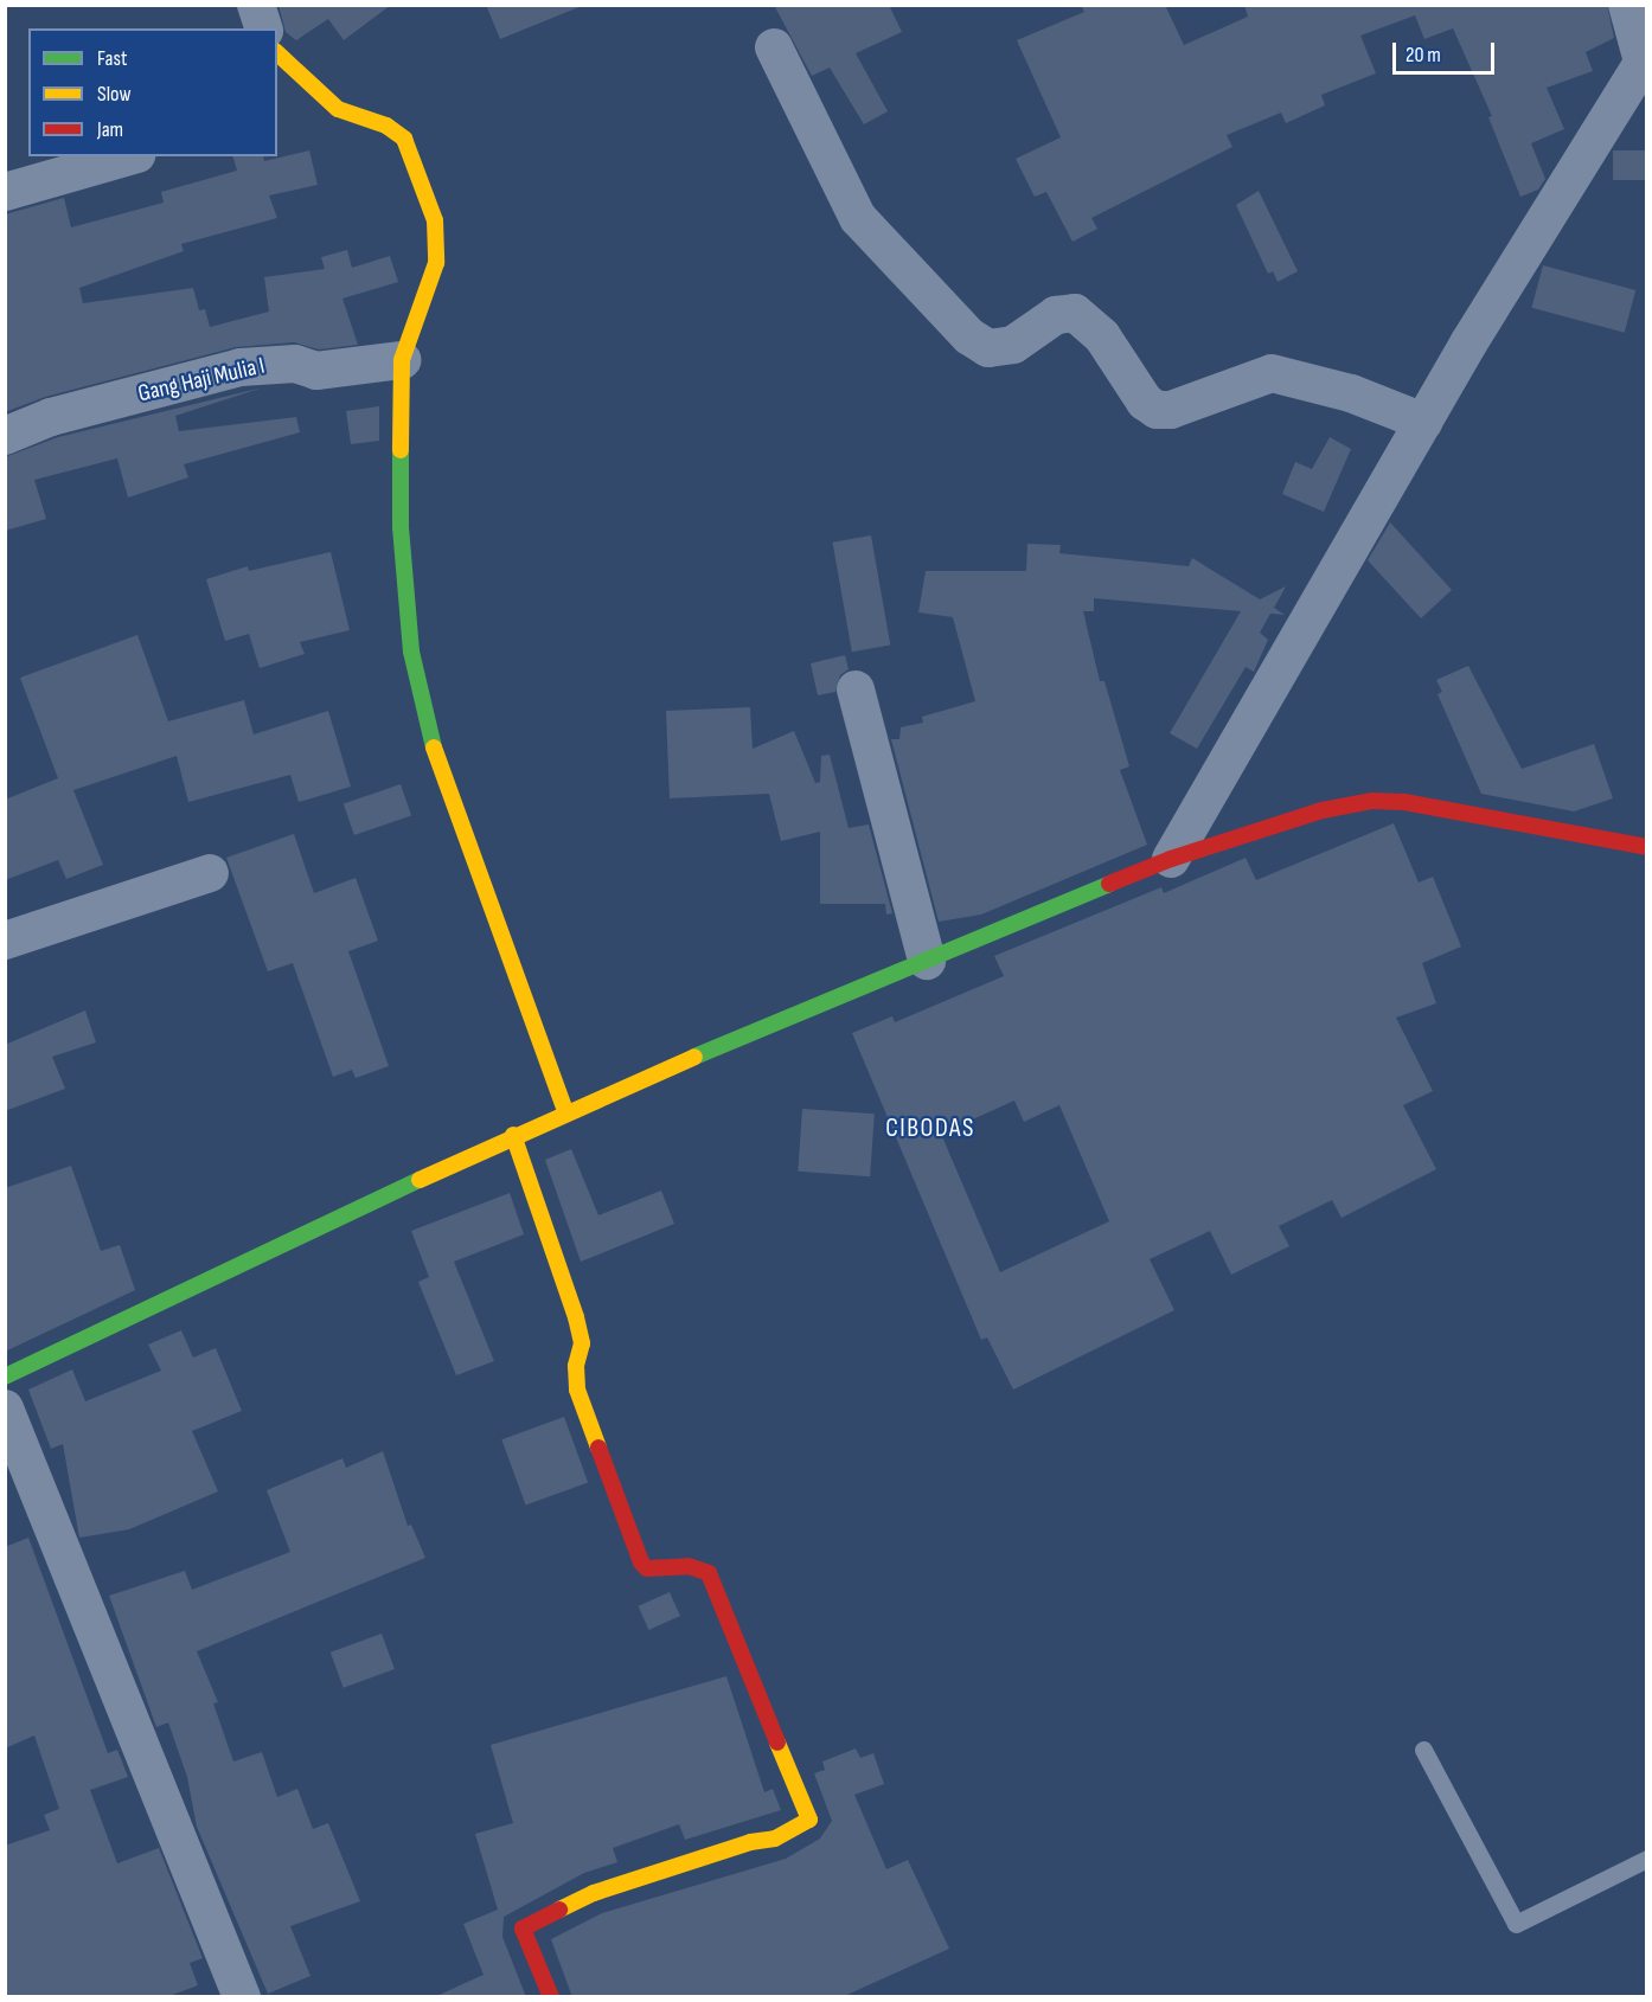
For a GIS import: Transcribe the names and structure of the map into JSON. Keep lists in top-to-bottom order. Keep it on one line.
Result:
{"streets":{"street":["Gang Haji Mulia I"]},"districts":["CIBODAS"],"legend":["Fast","Slow","Jam"],"scale_bar":"20 m"}
